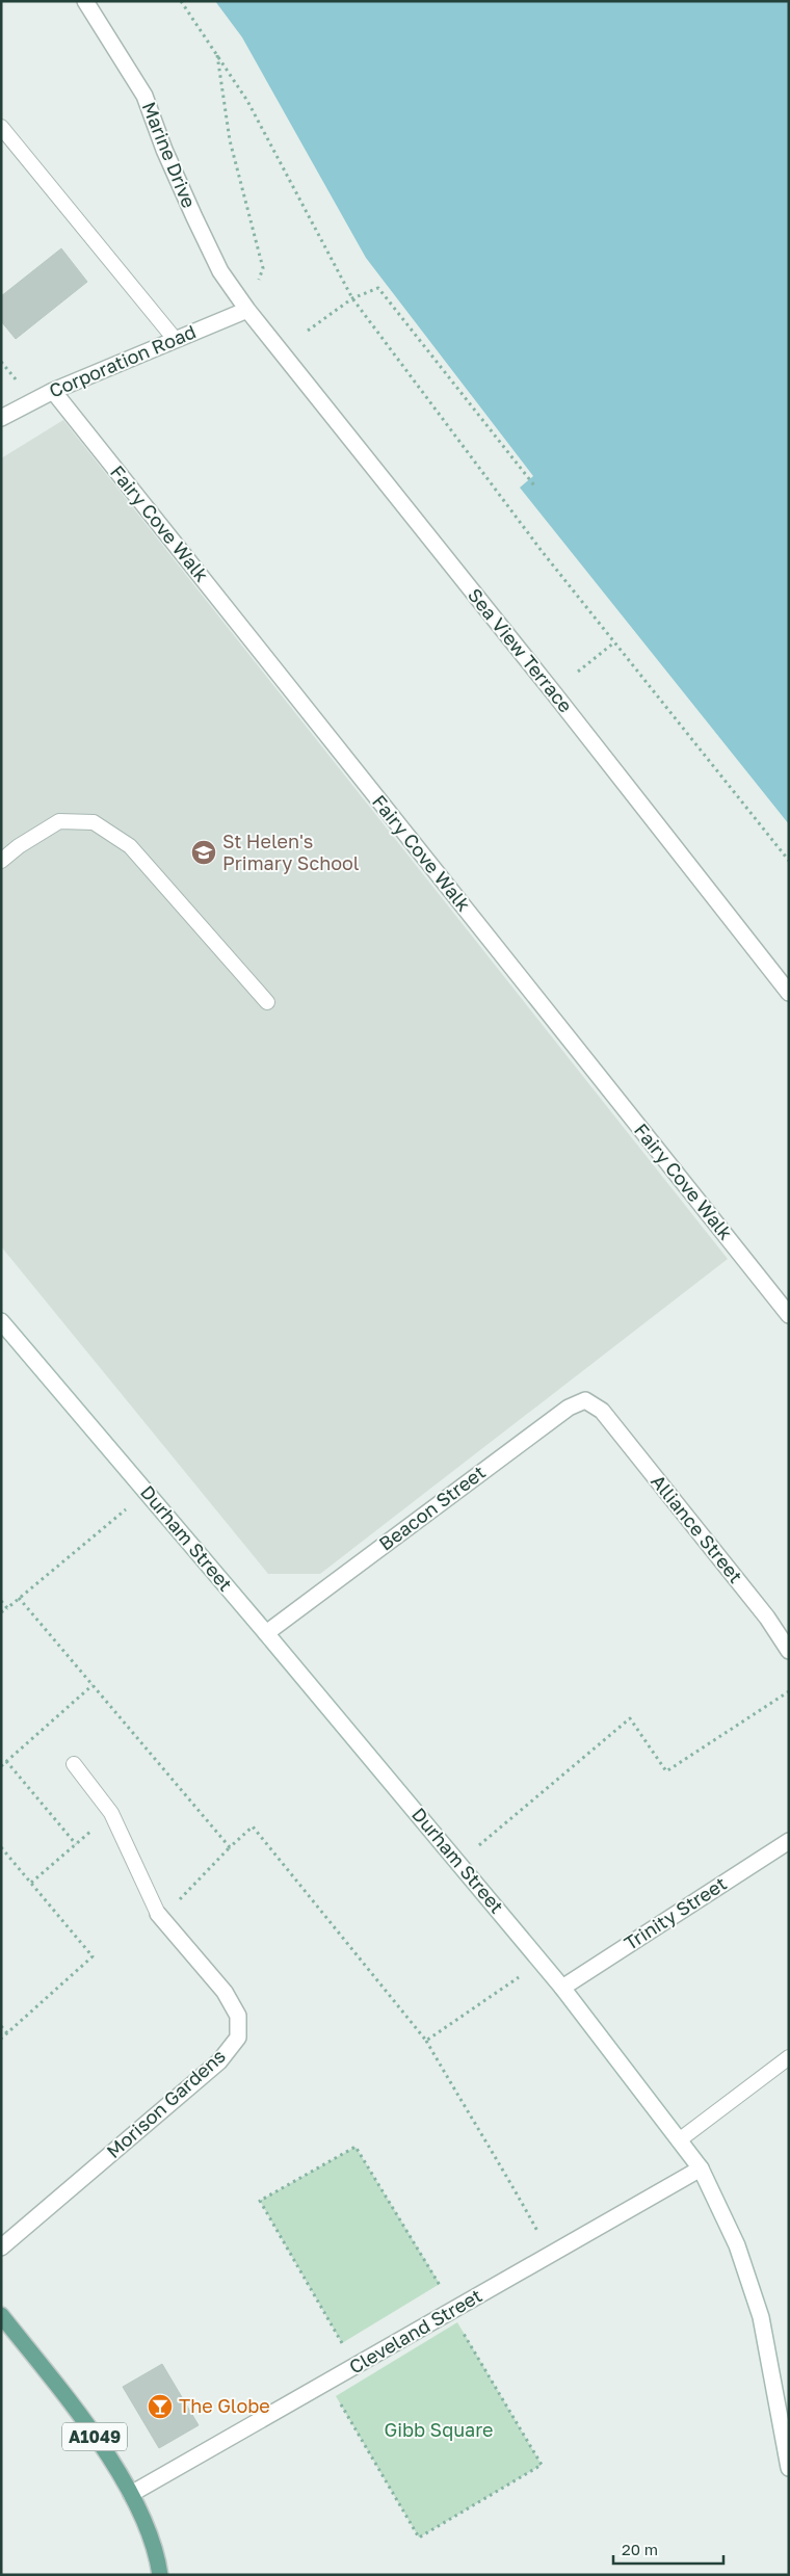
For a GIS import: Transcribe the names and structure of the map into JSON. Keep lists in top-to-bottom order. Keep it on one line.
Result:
{"streets":{"main road":["A1049"],"street":["Marine Drive","Corporation Road","Fairy Cove Walk","Sea View Terrace","Beacon Street","Alliance Street","Durham Street","Trinity Street","Morison Gardens","Cleveland Street"]},"crossings":[["Marine Drive","Corporation Road"],["Marine Drive","Sea View Terrace"],["Corporation Road","Fairy Cove Walk"],["Corporation Road","Sea View Terrace"],["Beacon Street","Alliance Street"],["Beacon Street","Durham Street"],["Durham Street","Trinity Street"],["Durham Street","Cleveland Street"],["Cleveland Street","A1049"]],"parks":["Gibb Square"],"places":{"school or university":["St Helen's Primary School"],"bar":["The Globe"]},"scale_bar":"20 m"}
